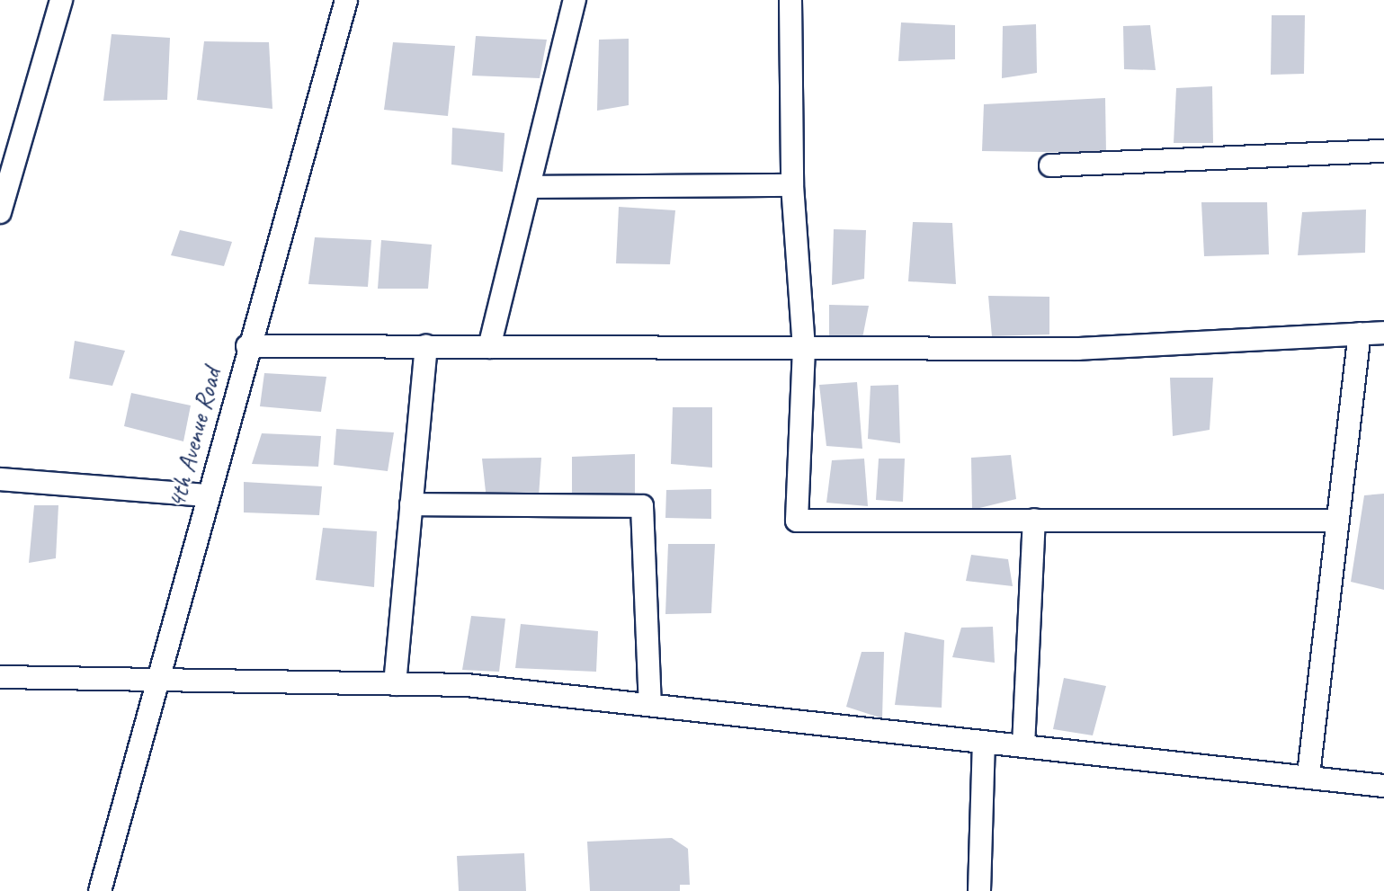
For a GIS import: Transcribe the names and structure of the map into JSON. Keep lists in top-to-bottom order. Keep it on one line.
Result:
{"streets":{"street":["4th Avenue Road"]}}
